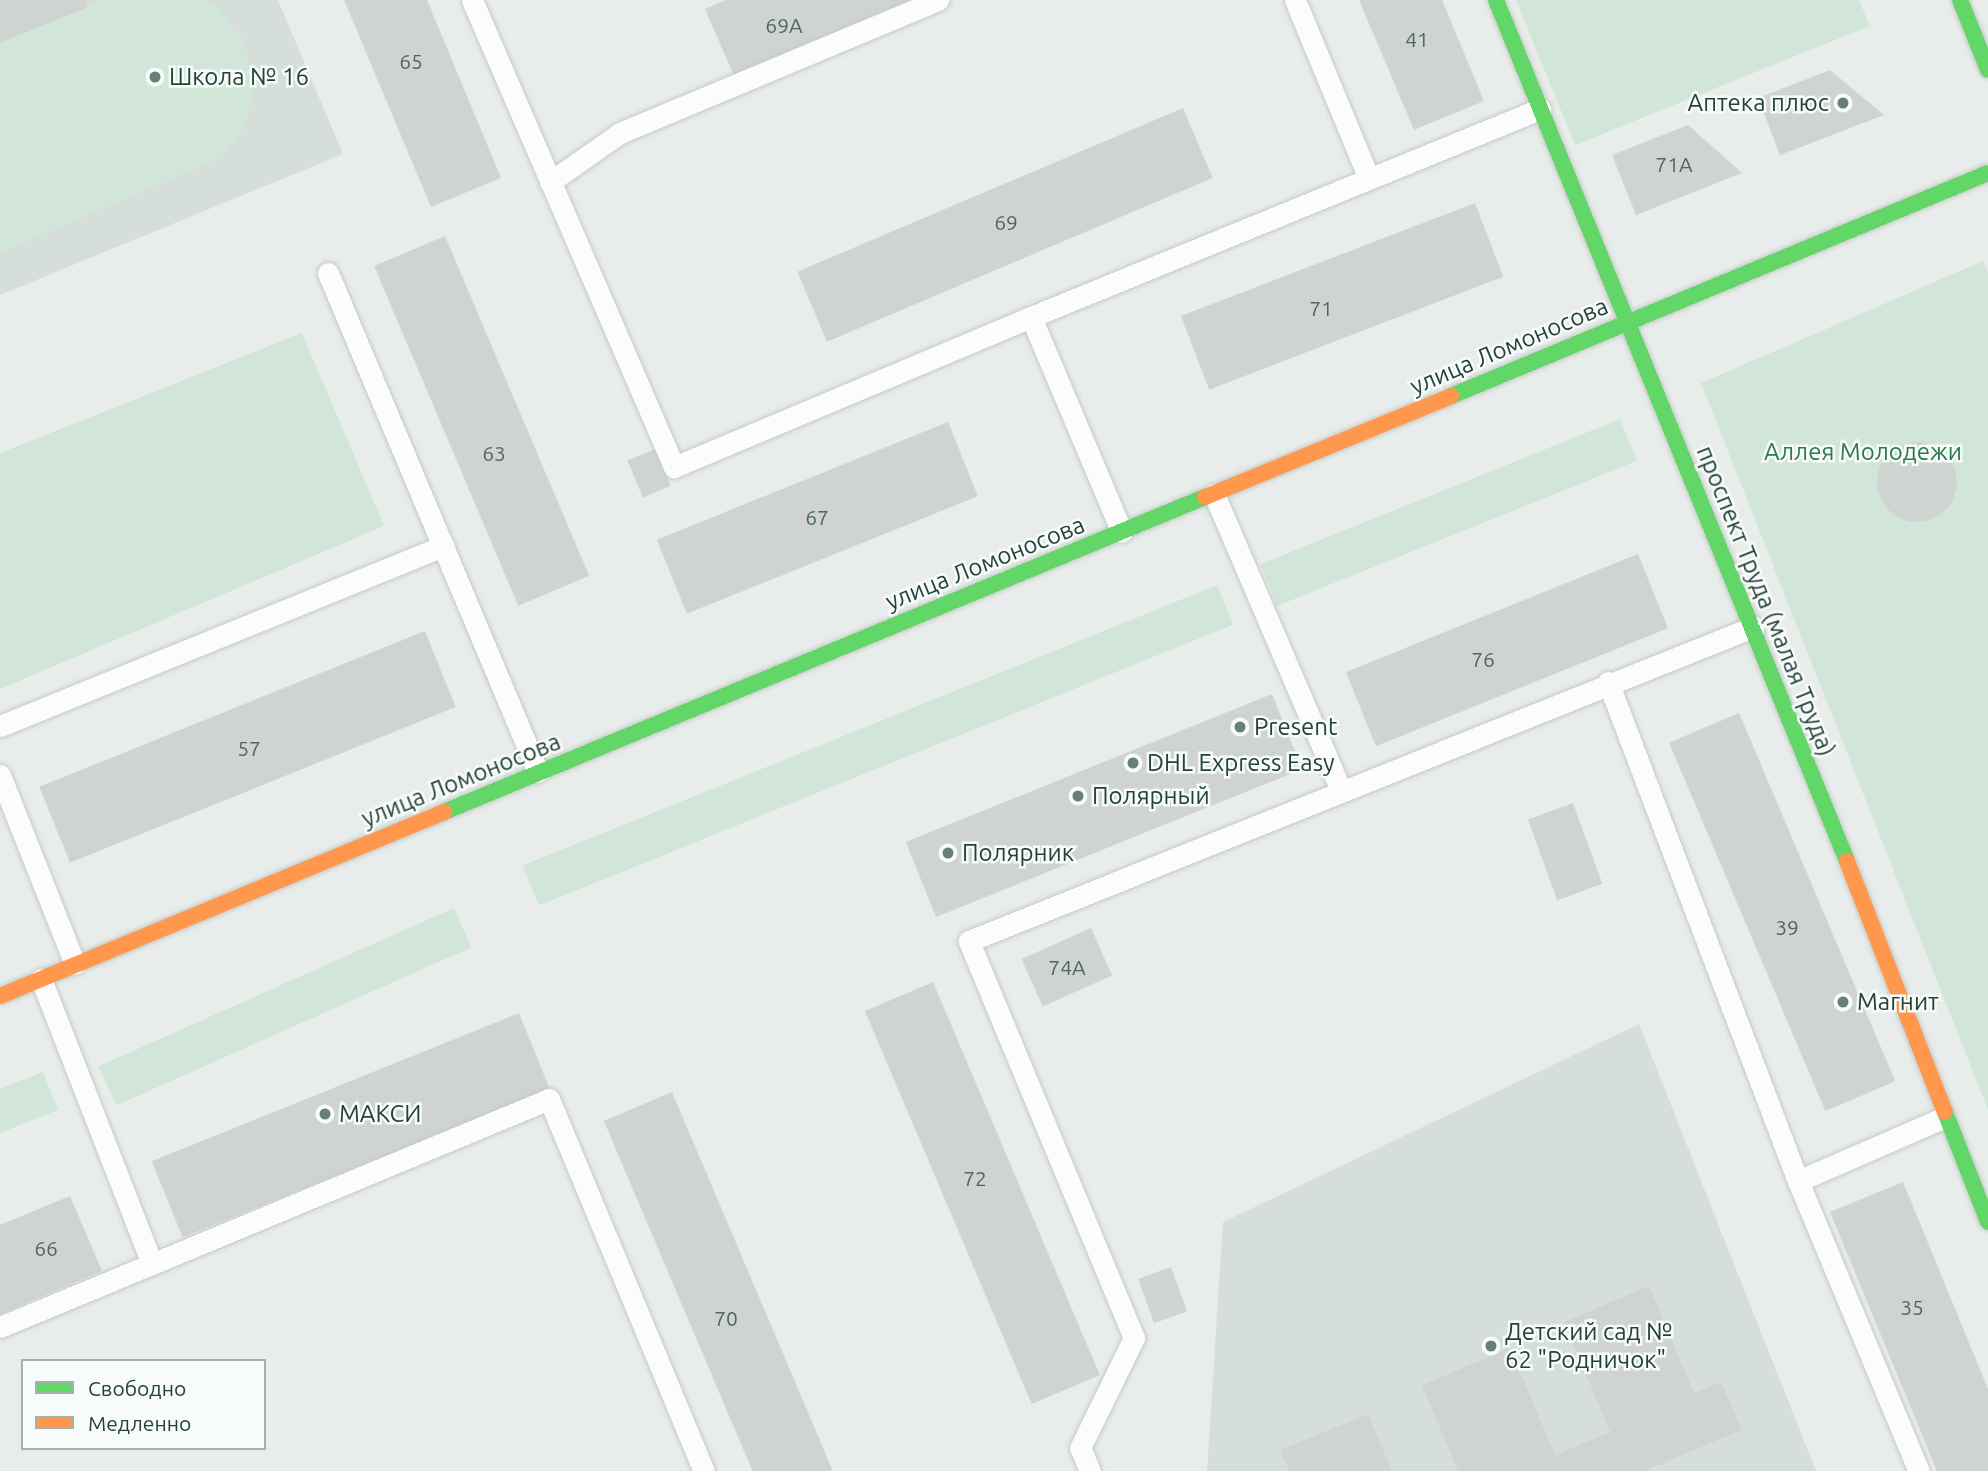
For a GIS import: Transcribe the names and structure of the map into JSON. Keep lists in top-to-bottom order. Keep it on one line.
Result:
{"streets":{"main road":["улица Ломоносова","проспект Труда (малая Труда)"]},"crossings":[["улица Ломоносова","проспект Труда (малая Труда)"]],"parks":["Аллея Молодежи"],"places":["Школа № 16","Аптека плюс","Present","DHL Express Easy","Полярный","Полярник","Магнит","МАКСИ","Детский сад № 62 \"Родничок\""],"house_numbers":["69А","41","65","71А","69","71","63","67","76","57","39","74А","72","66","35","70"],"legend":["Свободно","Медленно"]}
